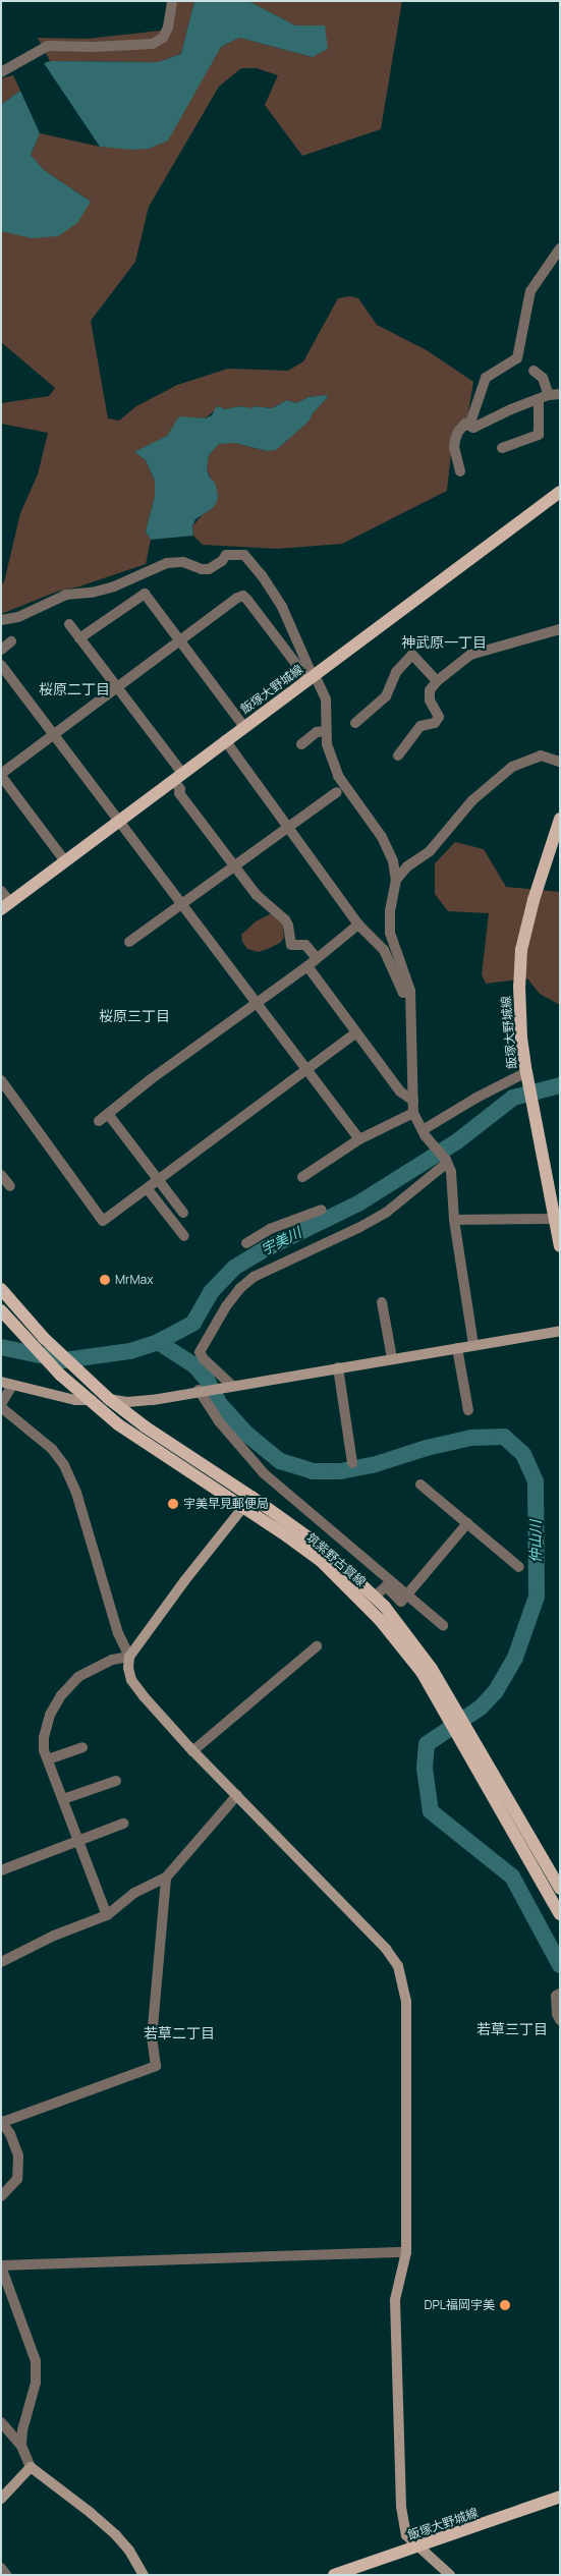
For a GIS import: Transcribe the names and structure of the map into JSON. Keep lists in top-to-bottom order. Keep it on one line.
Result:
{"streets":{"main road":["飯塚大野城線","筑紫野古賀線"]},"districts":["神武原一丁目","桜原二丁目","桜原三丁目","若草三丁目","若草二丁目"],"water":["宇美川","仲山川"],"places":["MrMax","宇美早見郵便局","DPL福岡宇美"]}
